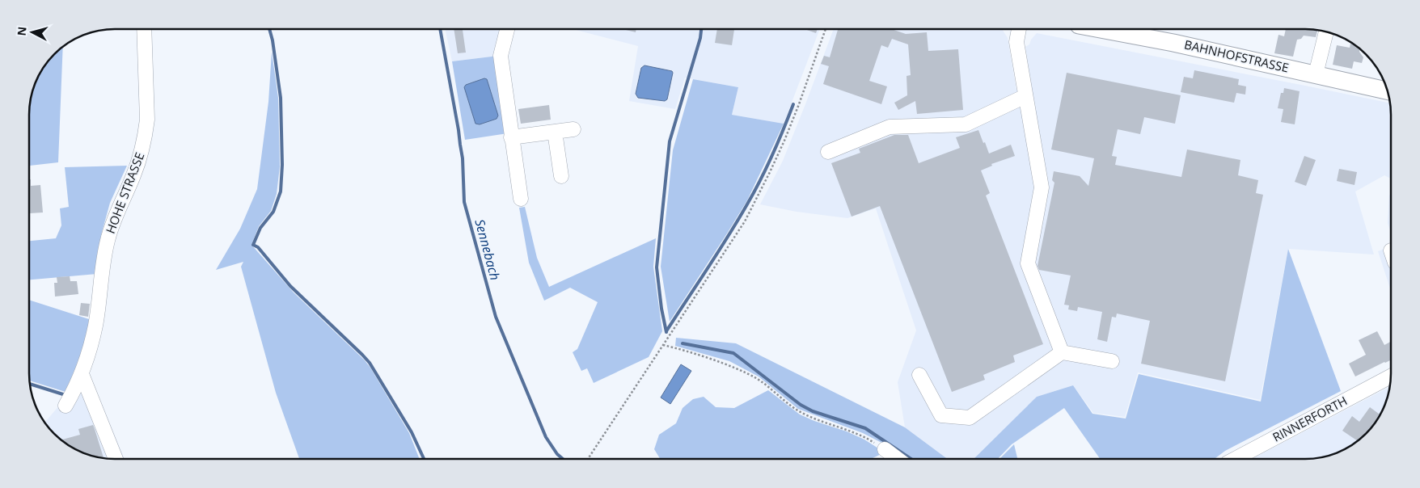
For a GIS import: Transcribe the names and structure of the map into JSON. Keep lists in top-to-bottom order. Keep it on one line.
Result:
{"streets":{"main road":["BAHNHOFSTRASSE"],"street":["HOHE STRASSE","RINNERFORTH"]},"water":["Sennebach"],"north":"left"}
